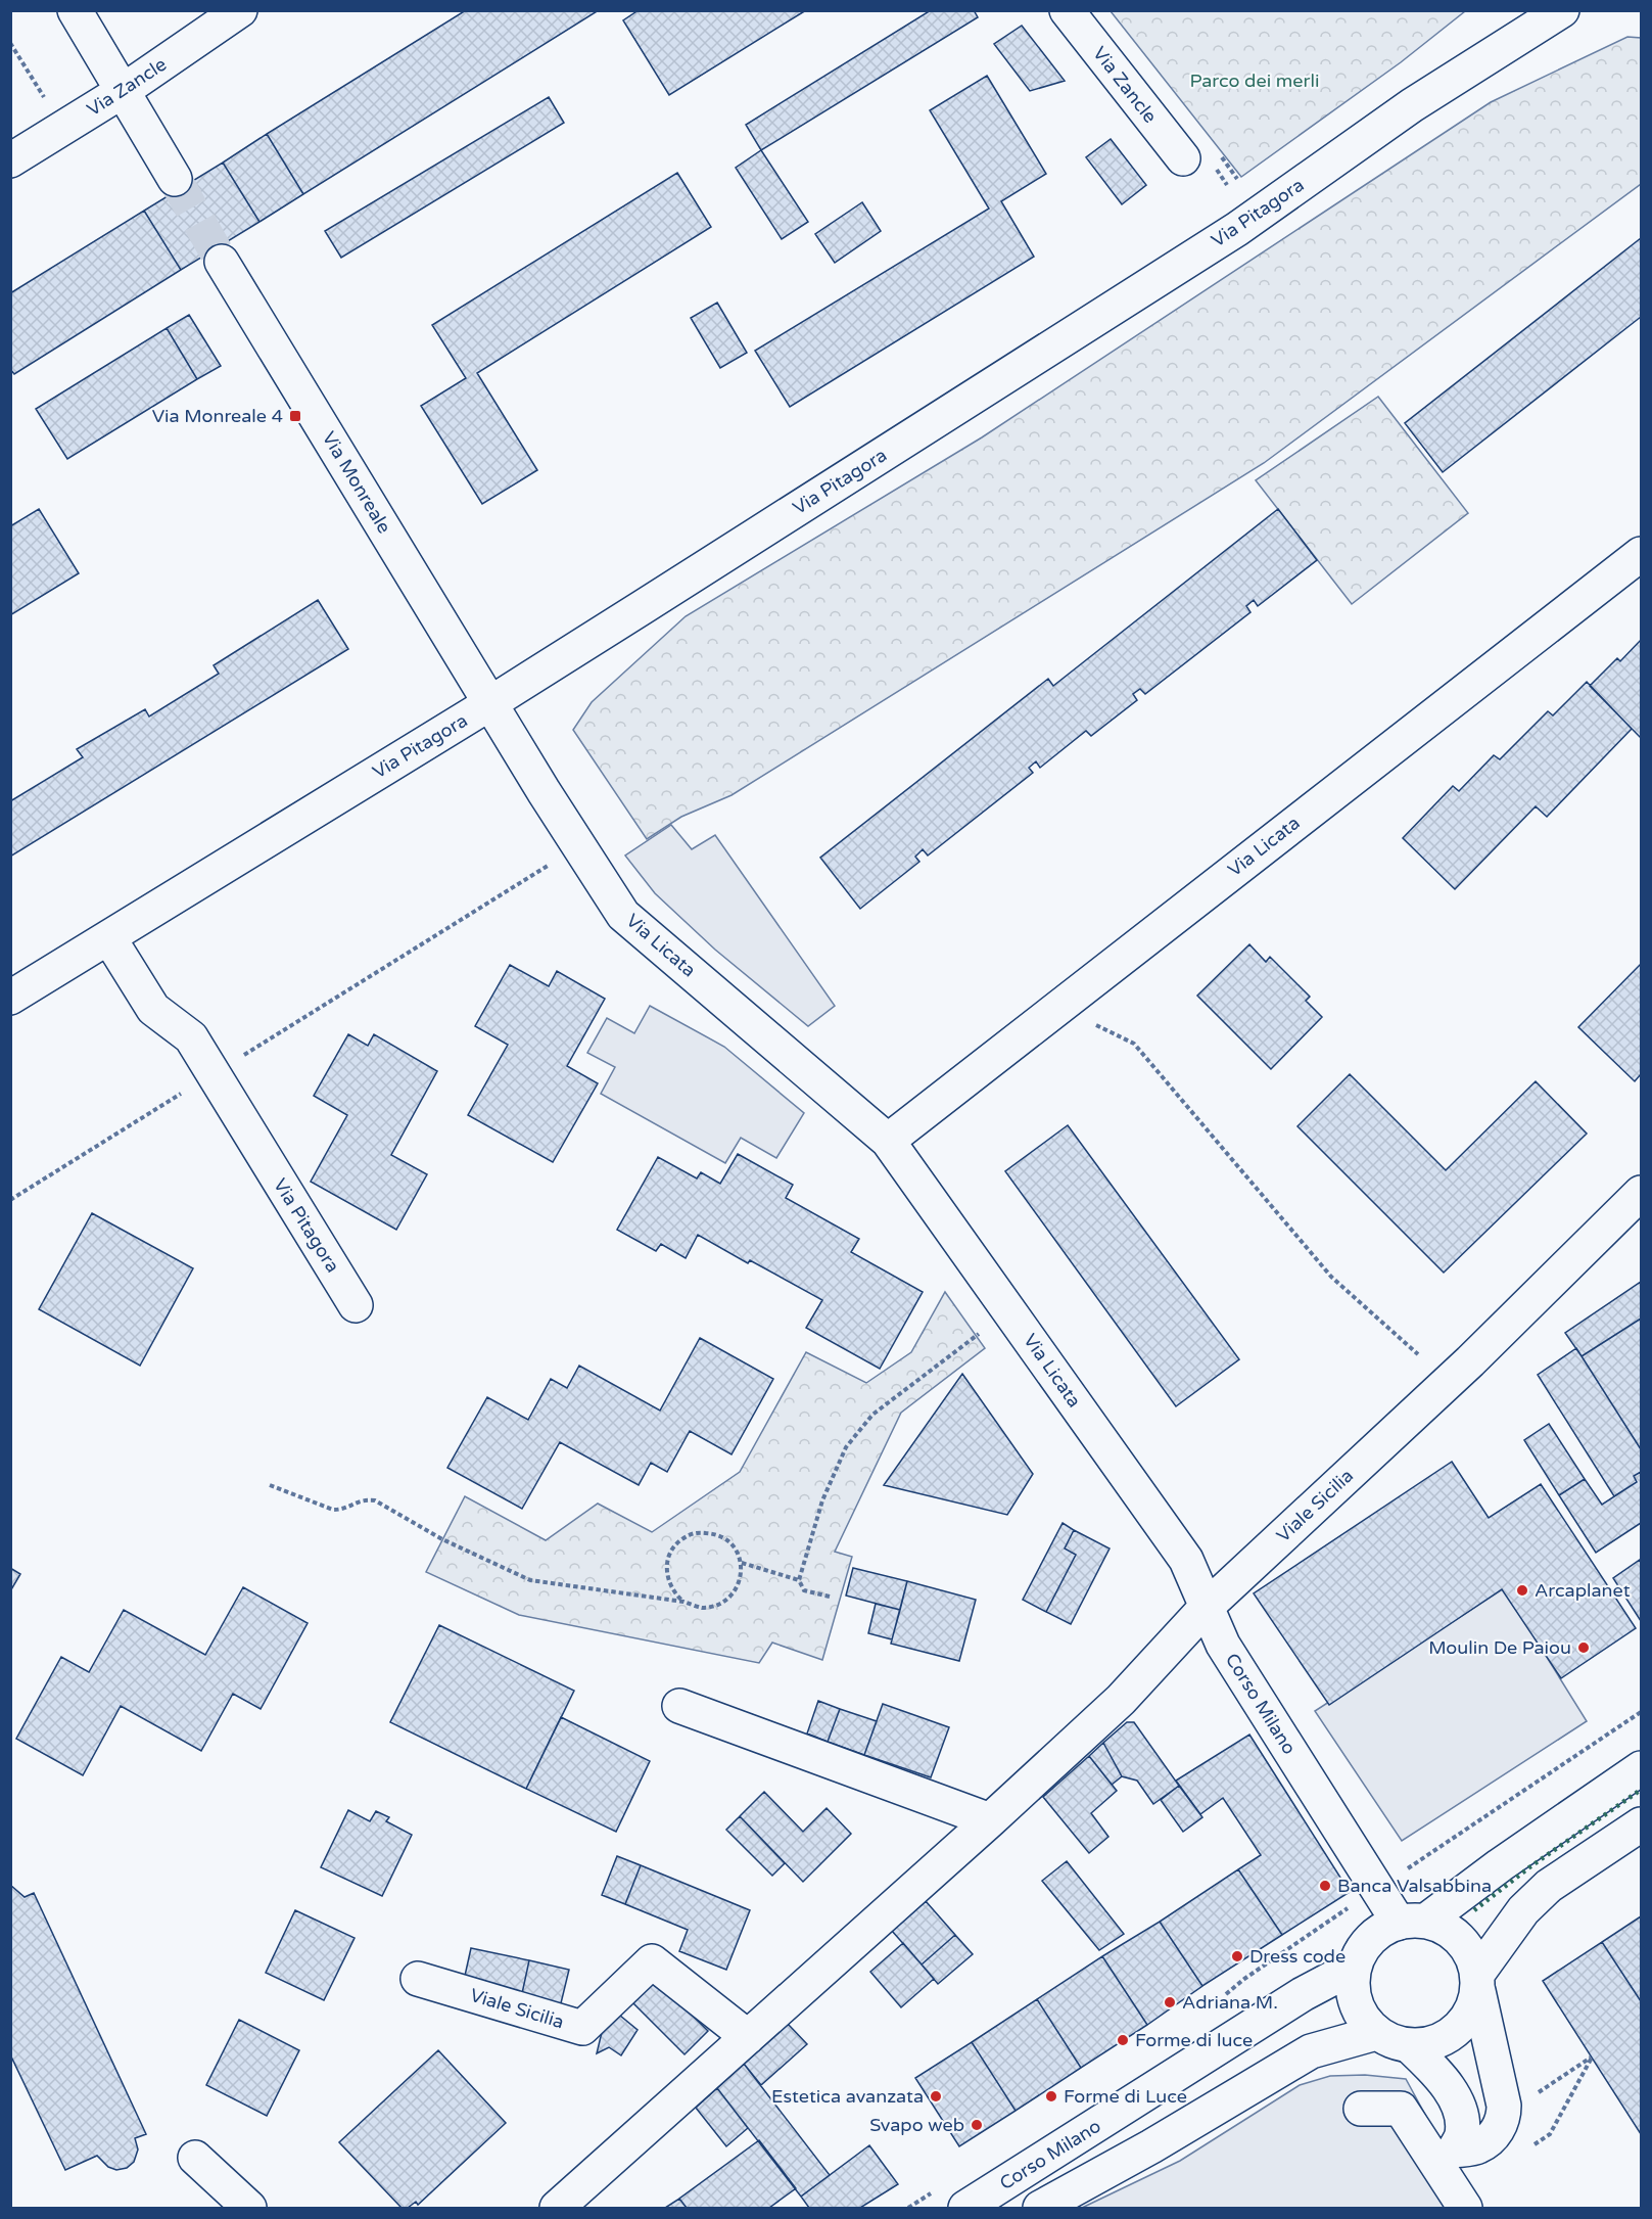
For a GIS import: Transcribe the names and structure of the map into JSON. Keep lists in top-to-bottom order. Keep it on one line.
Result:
{"streets":{"street":["Via Zancle","Via Pitagora","Via Monreale","Via Licata","Viale Sicilia","Corso Milano"]},"crossings":[["Via Pitagora","Via Monreale"],["Via Pitagora","Via Licata"],["Via Monreale","Via Licata"],["Via Licata","Viale Sicilia"],["Via Licata","Corso Milano"],["Viale Sicilia","Corso Milano"]],"parks":["Parco dei merli"],"places":{"transit":["Via Monreale 4"],"other":["Arcaplanet","Moulin De Paiou","Banca Valsabbina","Dress code","Adriana M.","Forme di luce","Estetica avanzata","Forme di Luce","Svapo web"]}}
